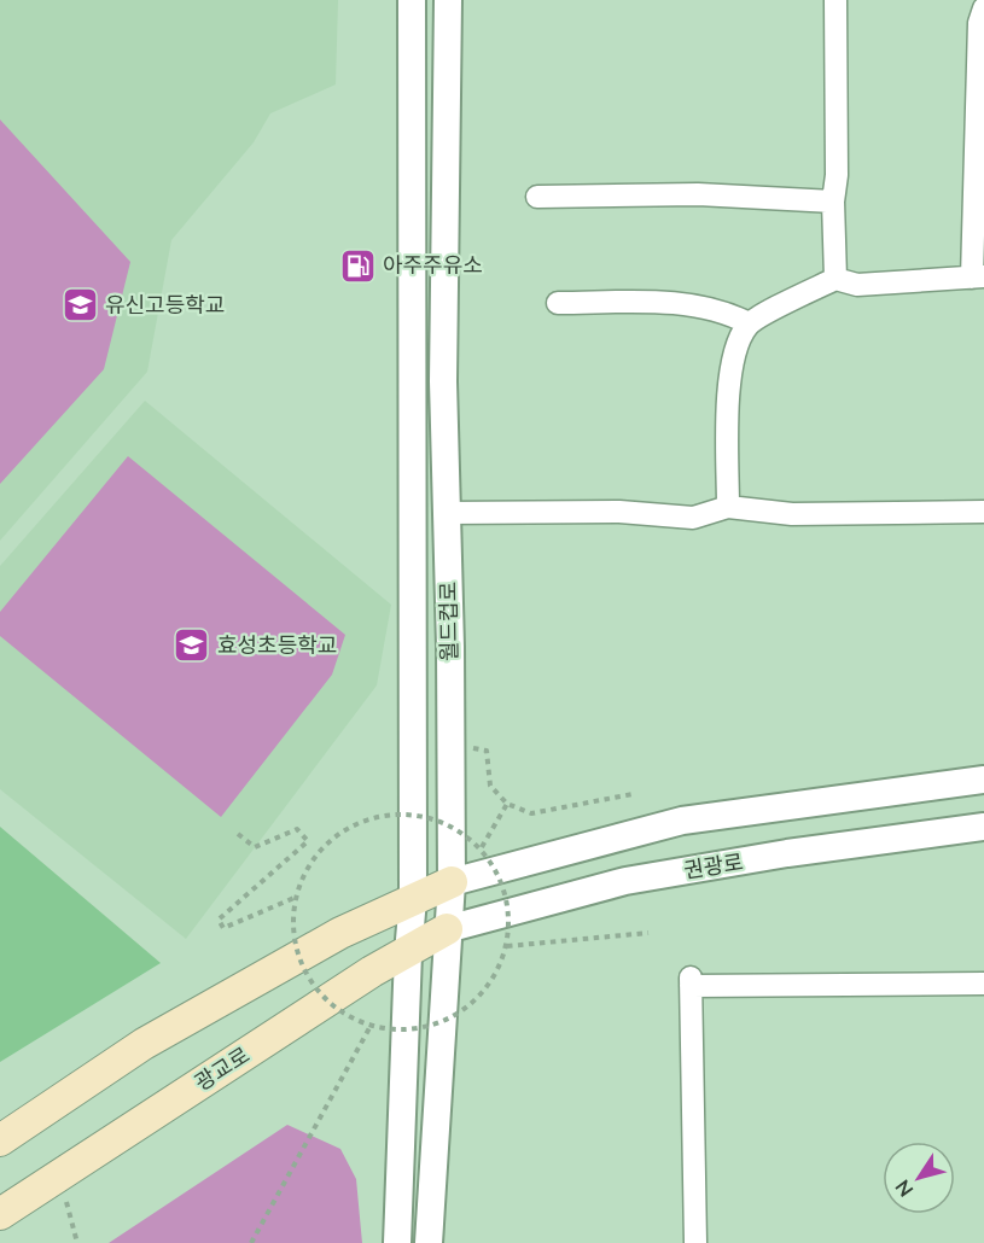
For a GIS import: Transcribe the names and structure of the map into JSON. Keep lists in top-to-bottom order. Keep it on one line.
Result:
{"streets":{"main road":["광교로"],"street":["월드컵로","권광로"]},"crossings":[["월드컵로","권광로"],["월드컵로","광교로"],["권광로","광교로"]],"places":{"fuel station":["아주주유소"],"school or university":["유신고등학교","효성초등학교"]},"north":"bottom left"}
